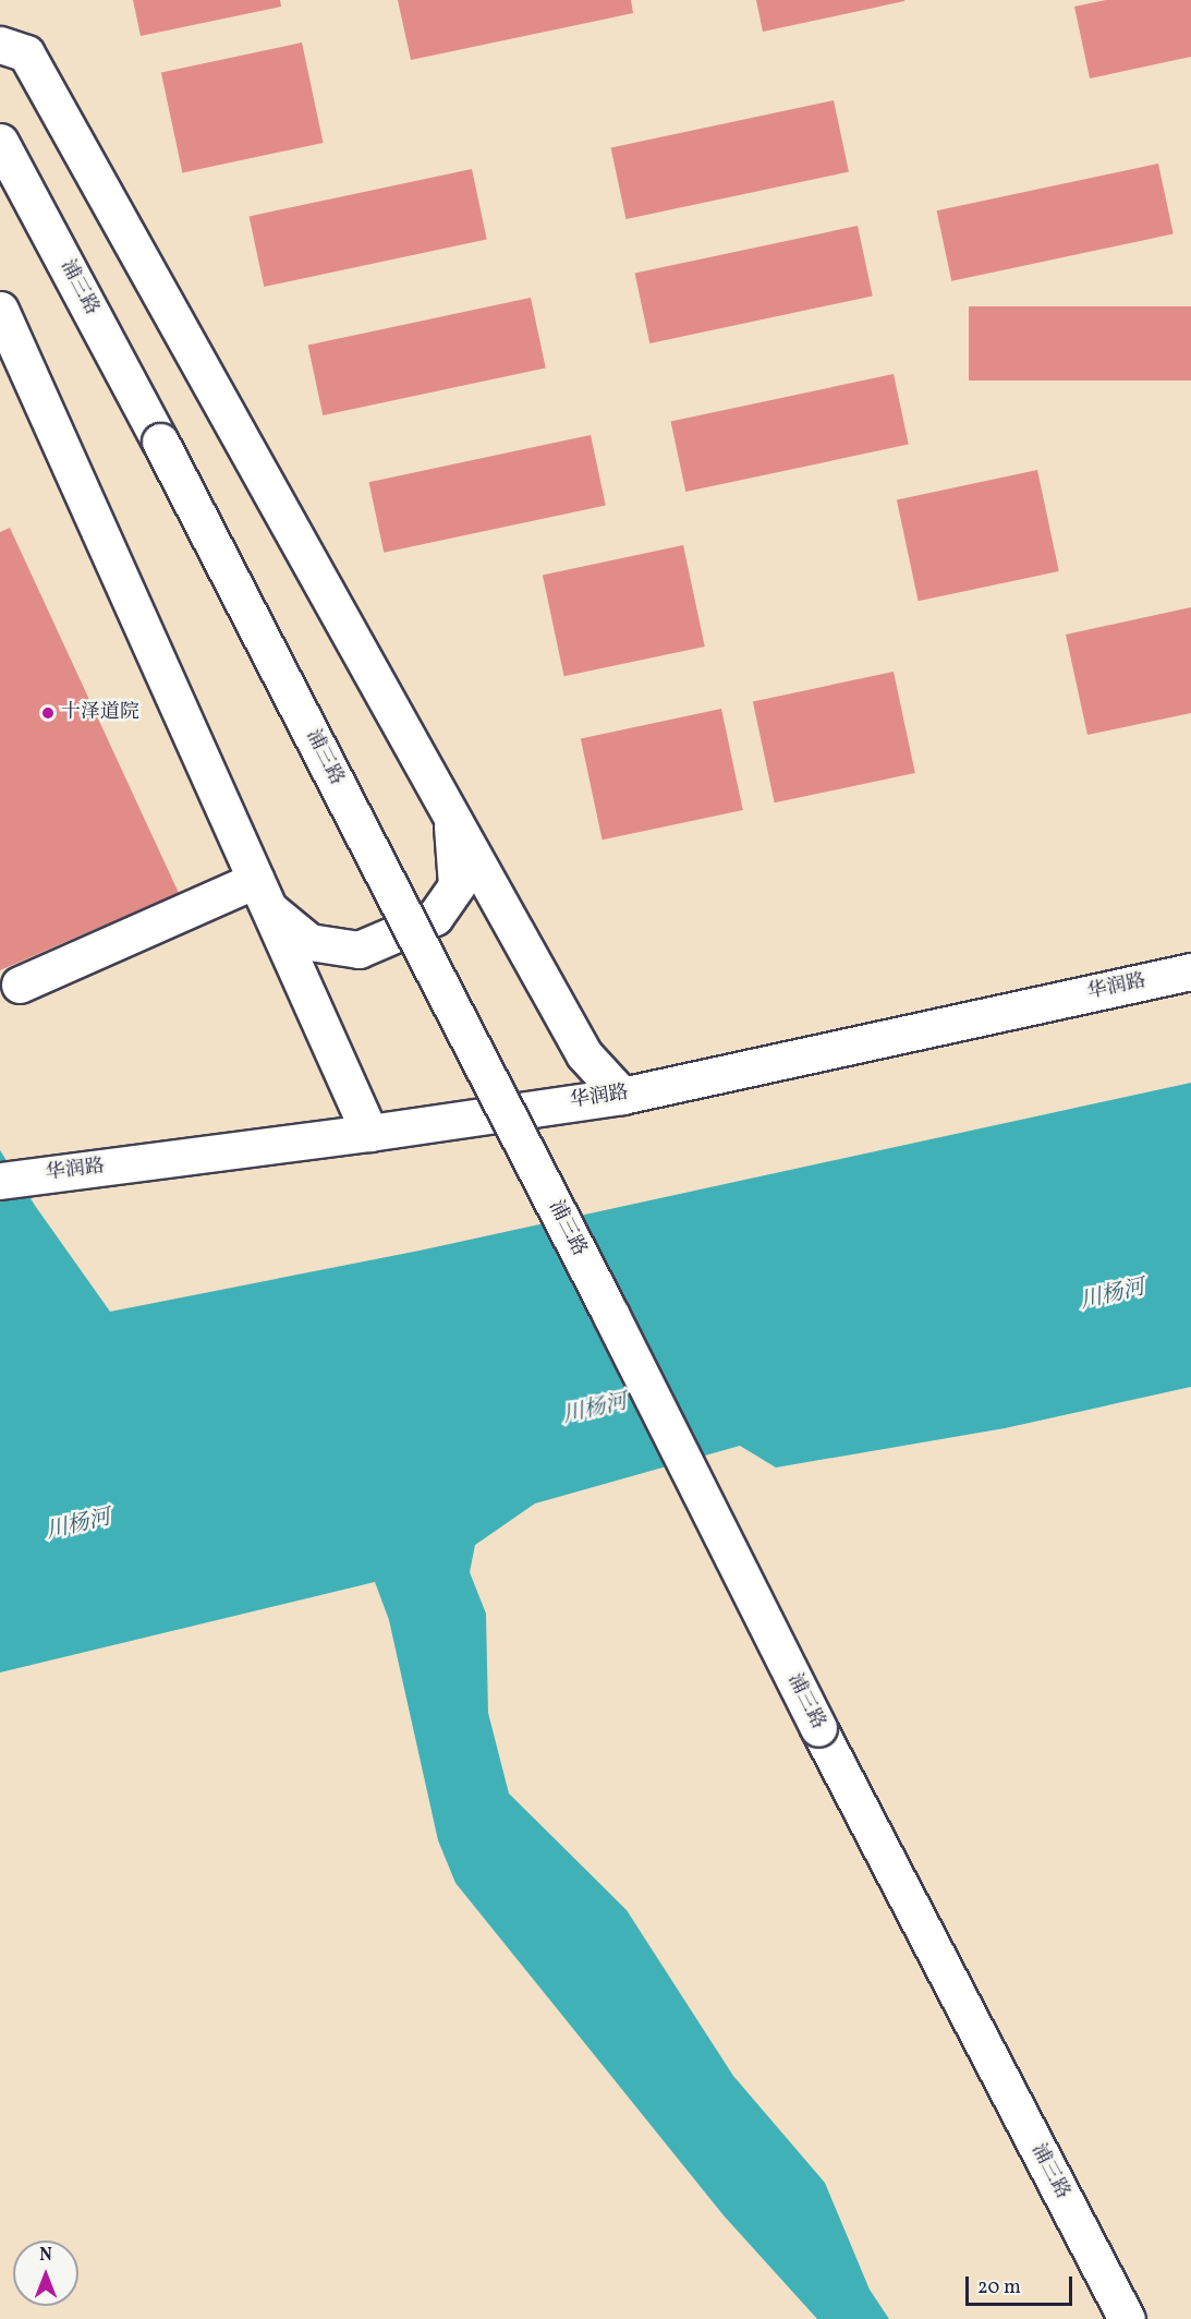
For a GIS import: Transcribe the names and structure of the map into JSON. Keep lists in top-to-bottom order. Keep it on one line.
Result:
{"streets":{"street":["浦三路","华润路"]},"water":["川杨河"],"places":["十泽道院"],"scale_bar":"20 m","north":"top"}
